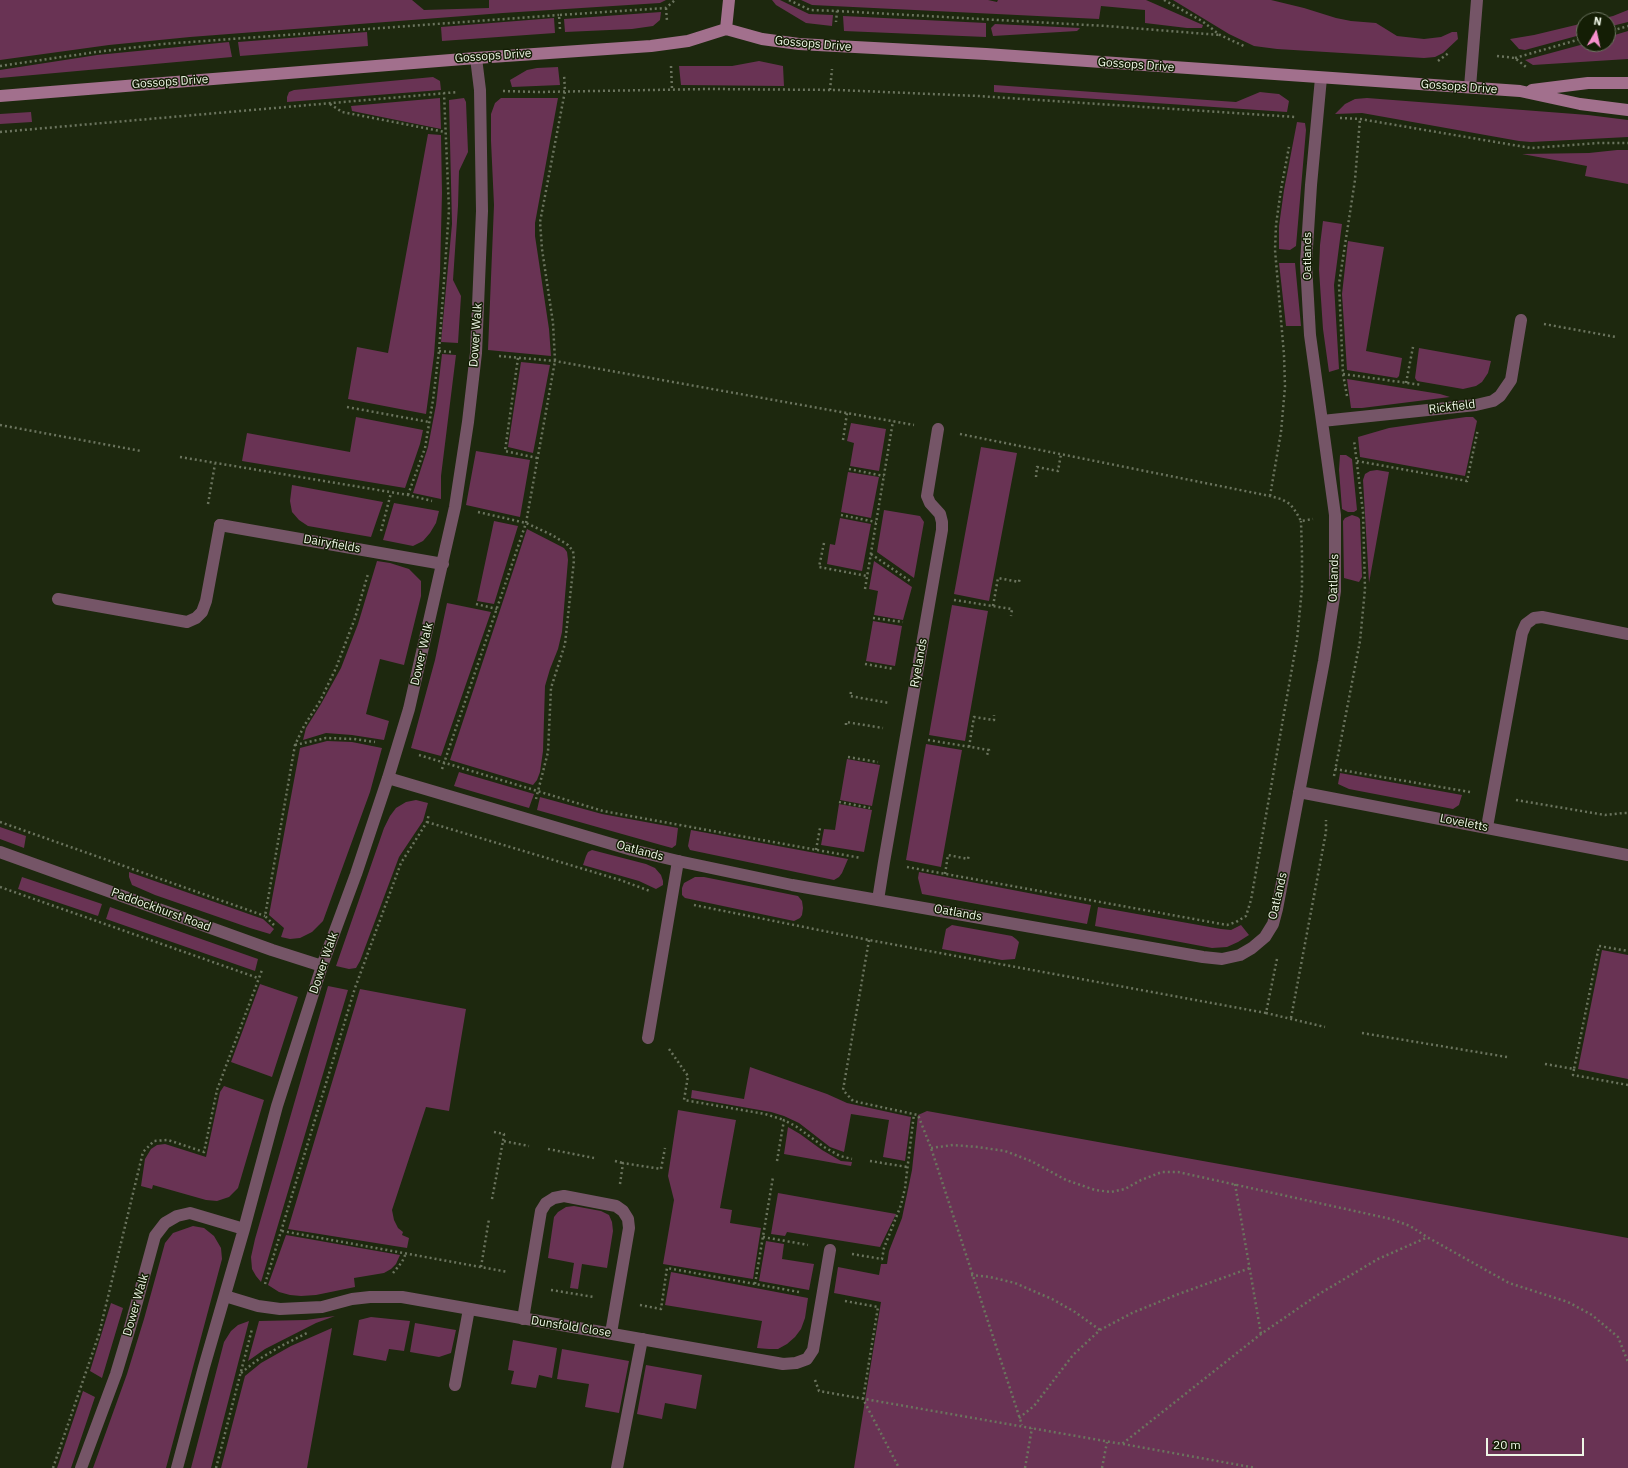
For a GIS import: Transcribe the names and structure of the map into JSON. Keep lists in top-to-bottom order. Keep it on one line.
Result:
{"streets":{"street":["Gossops Drive","Oatlands","Dower Walk","Rickfield","Dairyfields","Ryelands","Loveletts","Paddockhurst Road","Dunsfold Close"]},"crossings":[["Gossops Drive","Oatlands"],["Gossops Drive","Dower Walk"],["Oatlands","Dower Walk"],["Oatlands","Rickfield"],["Oatlands","Ryelands"],["Oatlands","Loveletts"],["Dower Walk","Dairyfields"],["Dower Walk","Paddockhurst Road"],["Dower Walk","Dunsfold Close"]],"scale_bar":"20 m","north":"top"}
